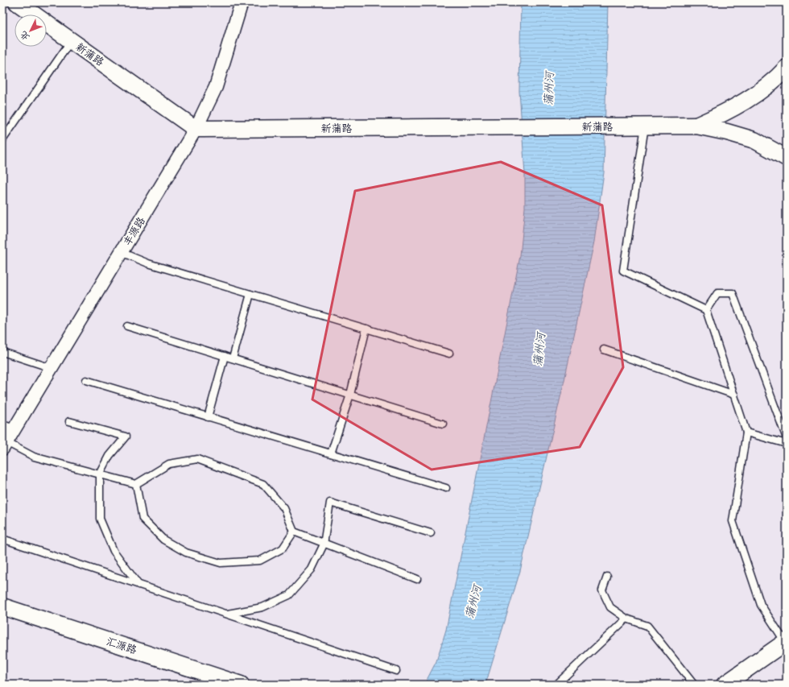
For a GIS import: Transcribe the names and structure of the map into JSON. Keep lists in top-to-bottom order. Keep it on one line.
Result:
{"streets":{"street":["新蒲路","丰源路","汇源路"]},"crossings":[["新蒲路","丰源路"]],"water":["蒲州河"],"north":"bottom left"}
